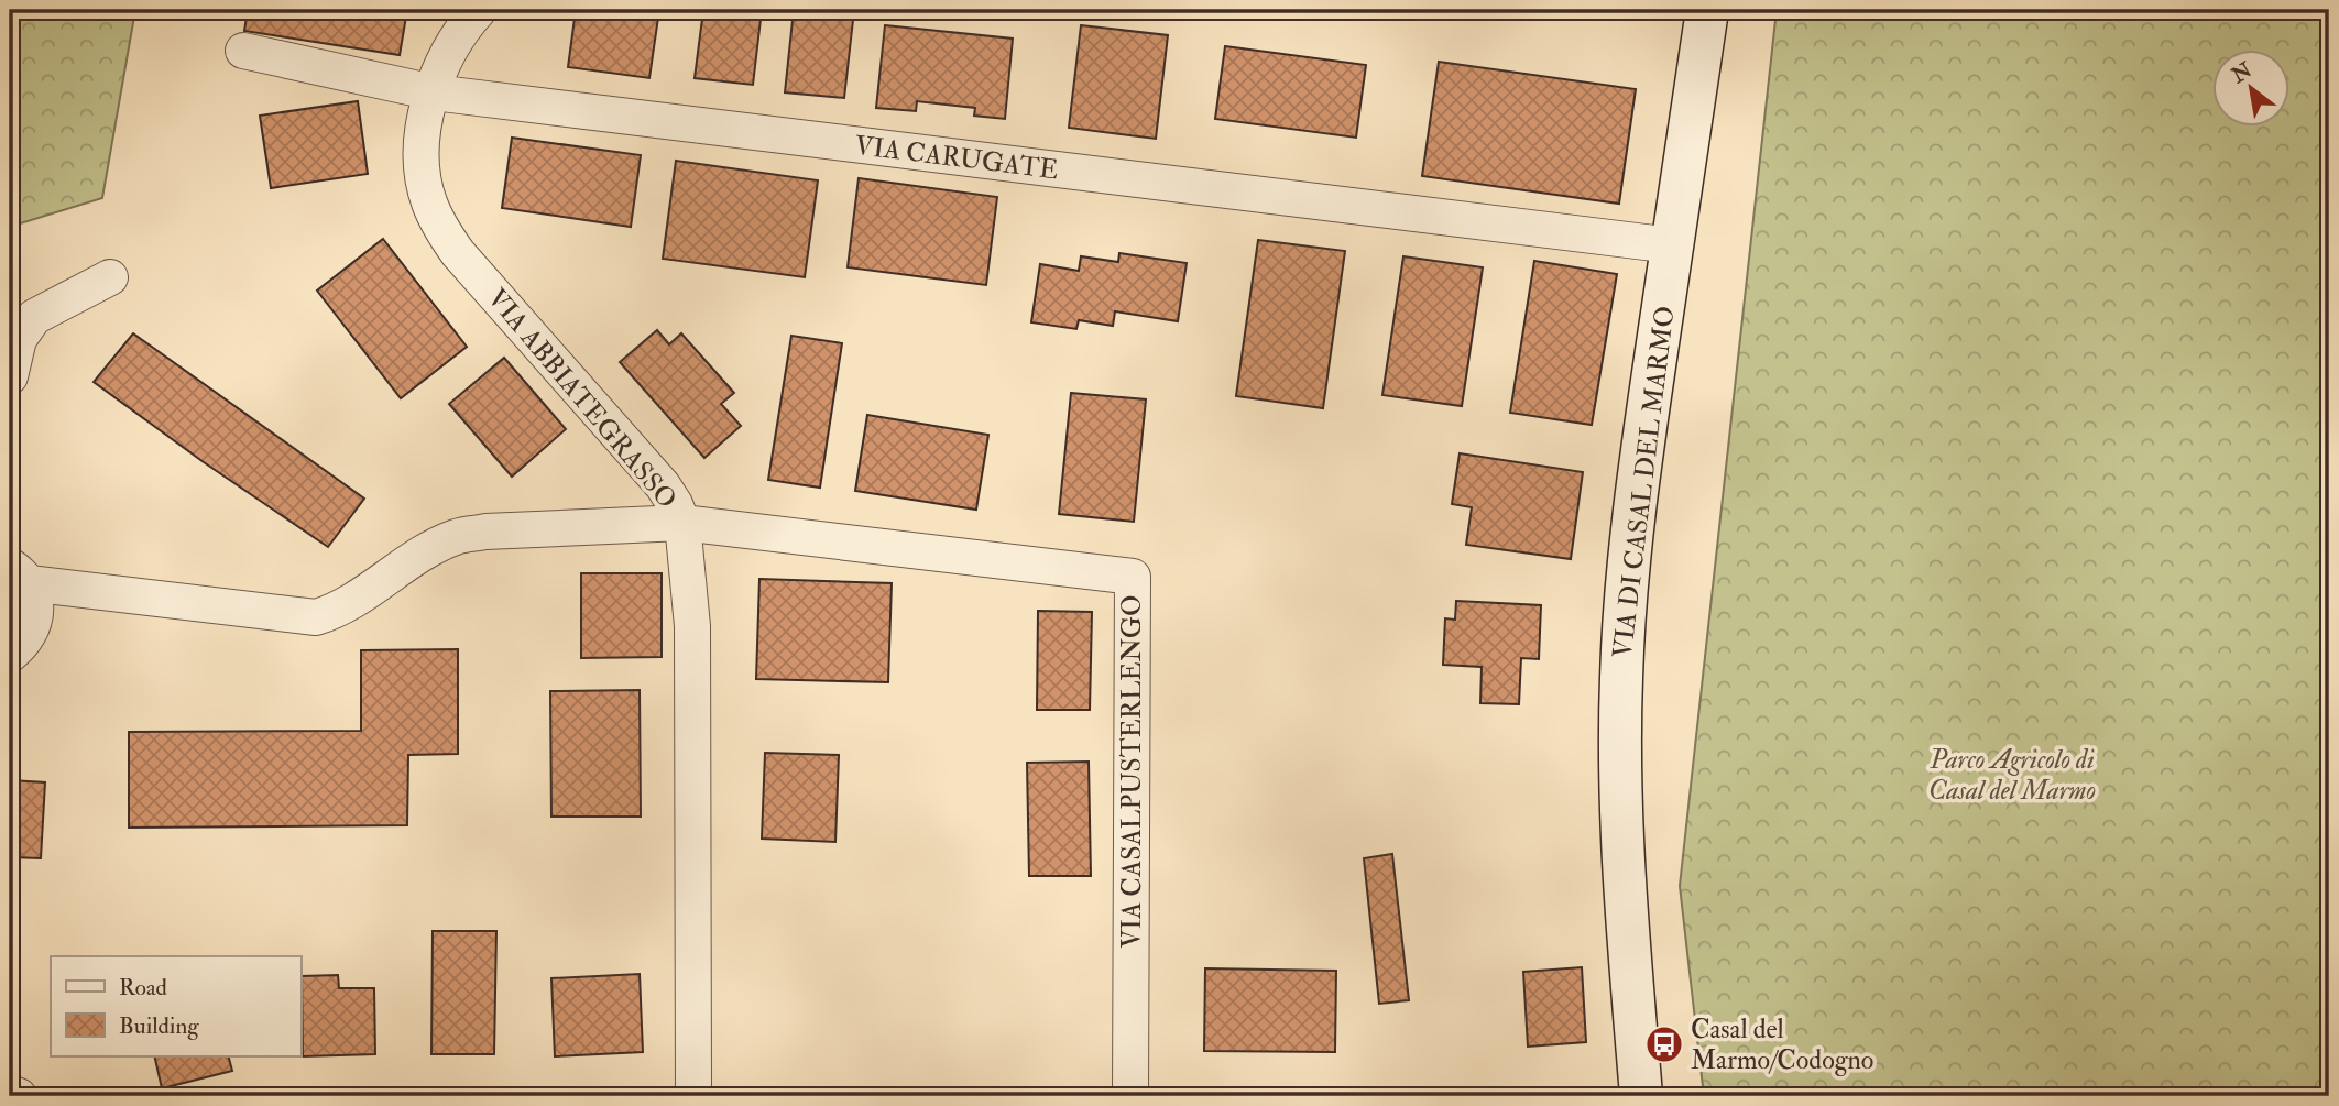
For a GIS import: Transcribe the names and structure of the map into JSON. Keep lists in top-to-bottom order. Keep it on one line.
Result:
{"streets":{"main road":["VIA DI CASAL DEL MARMO"],"street":["VIA CARUGATE","VIA ABBIATEGRASSO","VIA CASALPUSTERLENGO"]},"crossings":[["VIA CARUGATE","VIA ABBIATEGRASSO"],["VIA CARUGATE","VIA DI CASAL DEL MARMO"],["VIA ABBIATEGRASSO","VIA CASALPUSTERLENGO"]],"parks":["Parco Agricolo di Casal del Marmo"],"places":{"bus stop":["Casal del Marmo/Codogno"]},"legend":["Road","Building"],"north":"top left"}
